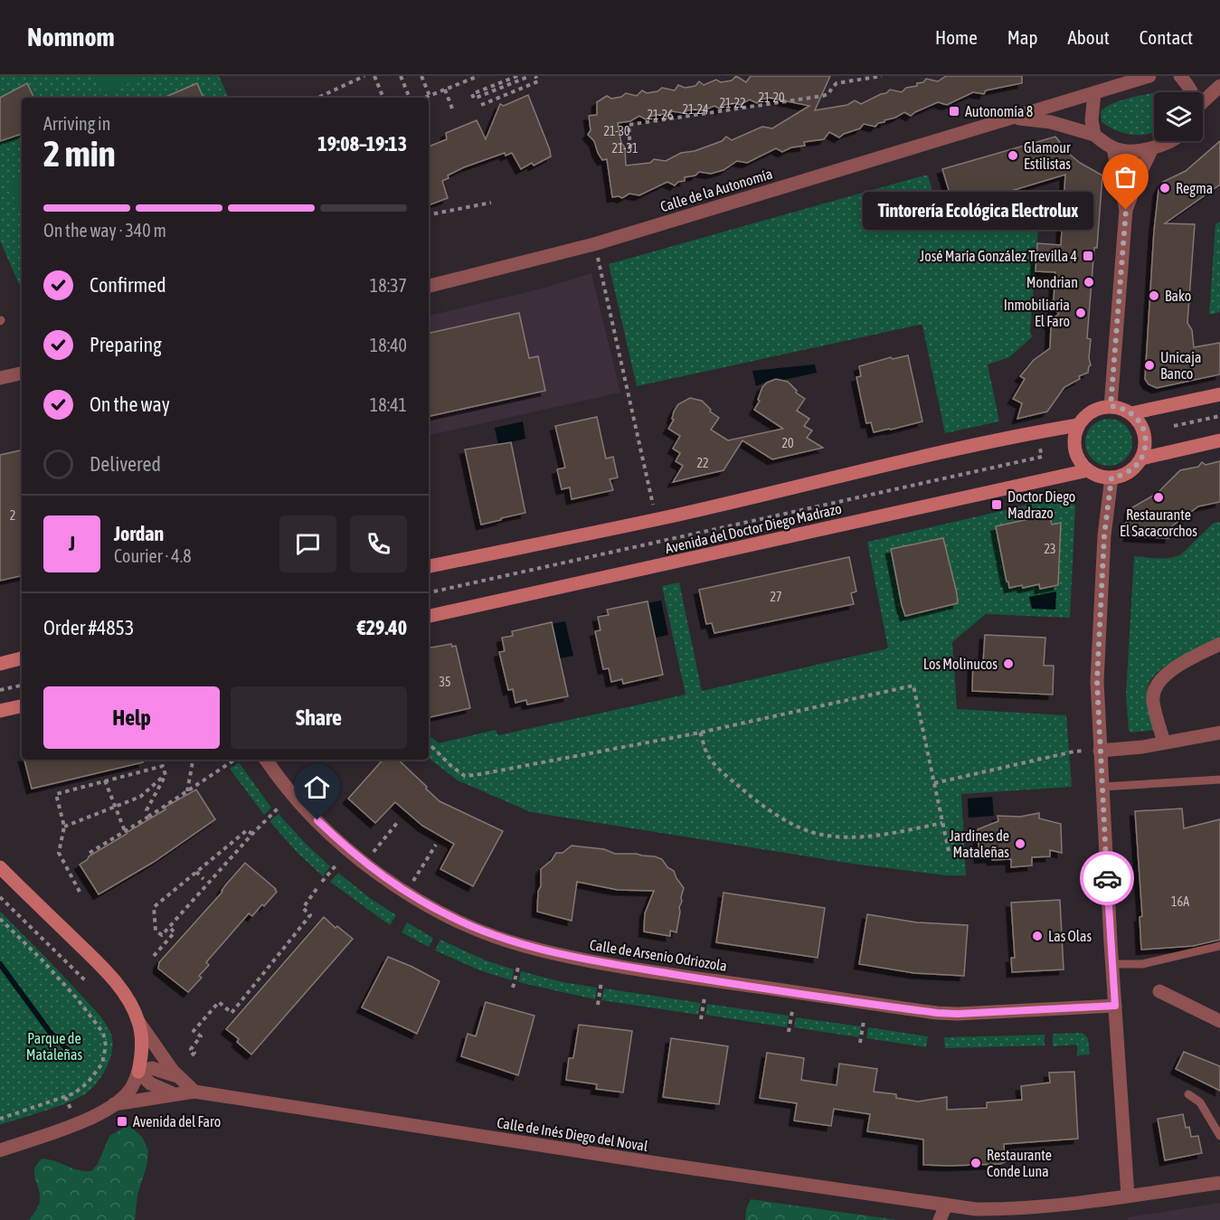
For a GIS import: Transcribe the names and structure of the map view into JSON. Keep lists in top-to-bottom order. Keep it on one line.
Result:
{"streets":{"main road":["Avenida del Doctor Diego Madrazo"],"street":["Calle de la Autonomía","Calle de Arsenio Odriozola","Calle de Inés Diego del Noval"]},"parks":["Parque de Mataleñas"],"places":{"transit":["Autonomía 8","José María González Trevilla 4","Doctor Diego Madrazo","Avenida del Faro"],"other":["Glamour Estilistas","Regma","Tintorería Ecológica Electrolux","Mondrian","Bako","Inmobiliaria El Faro","Unicaja Banco","Restaurante El Sacacorchos","Los Molinucos","Jardines de Mataleñas","Las Olas","Restaurante Conde Luna"]},"house_numbers":["21-20","21-22","21-24","21-26","21-30","21-31","20","22","2","23","27","35","16A"],"page":{"header":"Nomnom","nav":["Home","Map","About","Contact"],"heading":["2 min","Arriving in","19:08–19:13"],"panel":["Jordan","Courier · 4.8","Order #4853","€29.40"],"bar":"On the way · 340 m","bubble":"Tintorería Ecológica Electrolux","list":[["Confirmed","18:37"],["Preparing","18:40"],["On the way","18:41"],"Delivered"],"round":"J","buttons":["Help","Share"]}}
